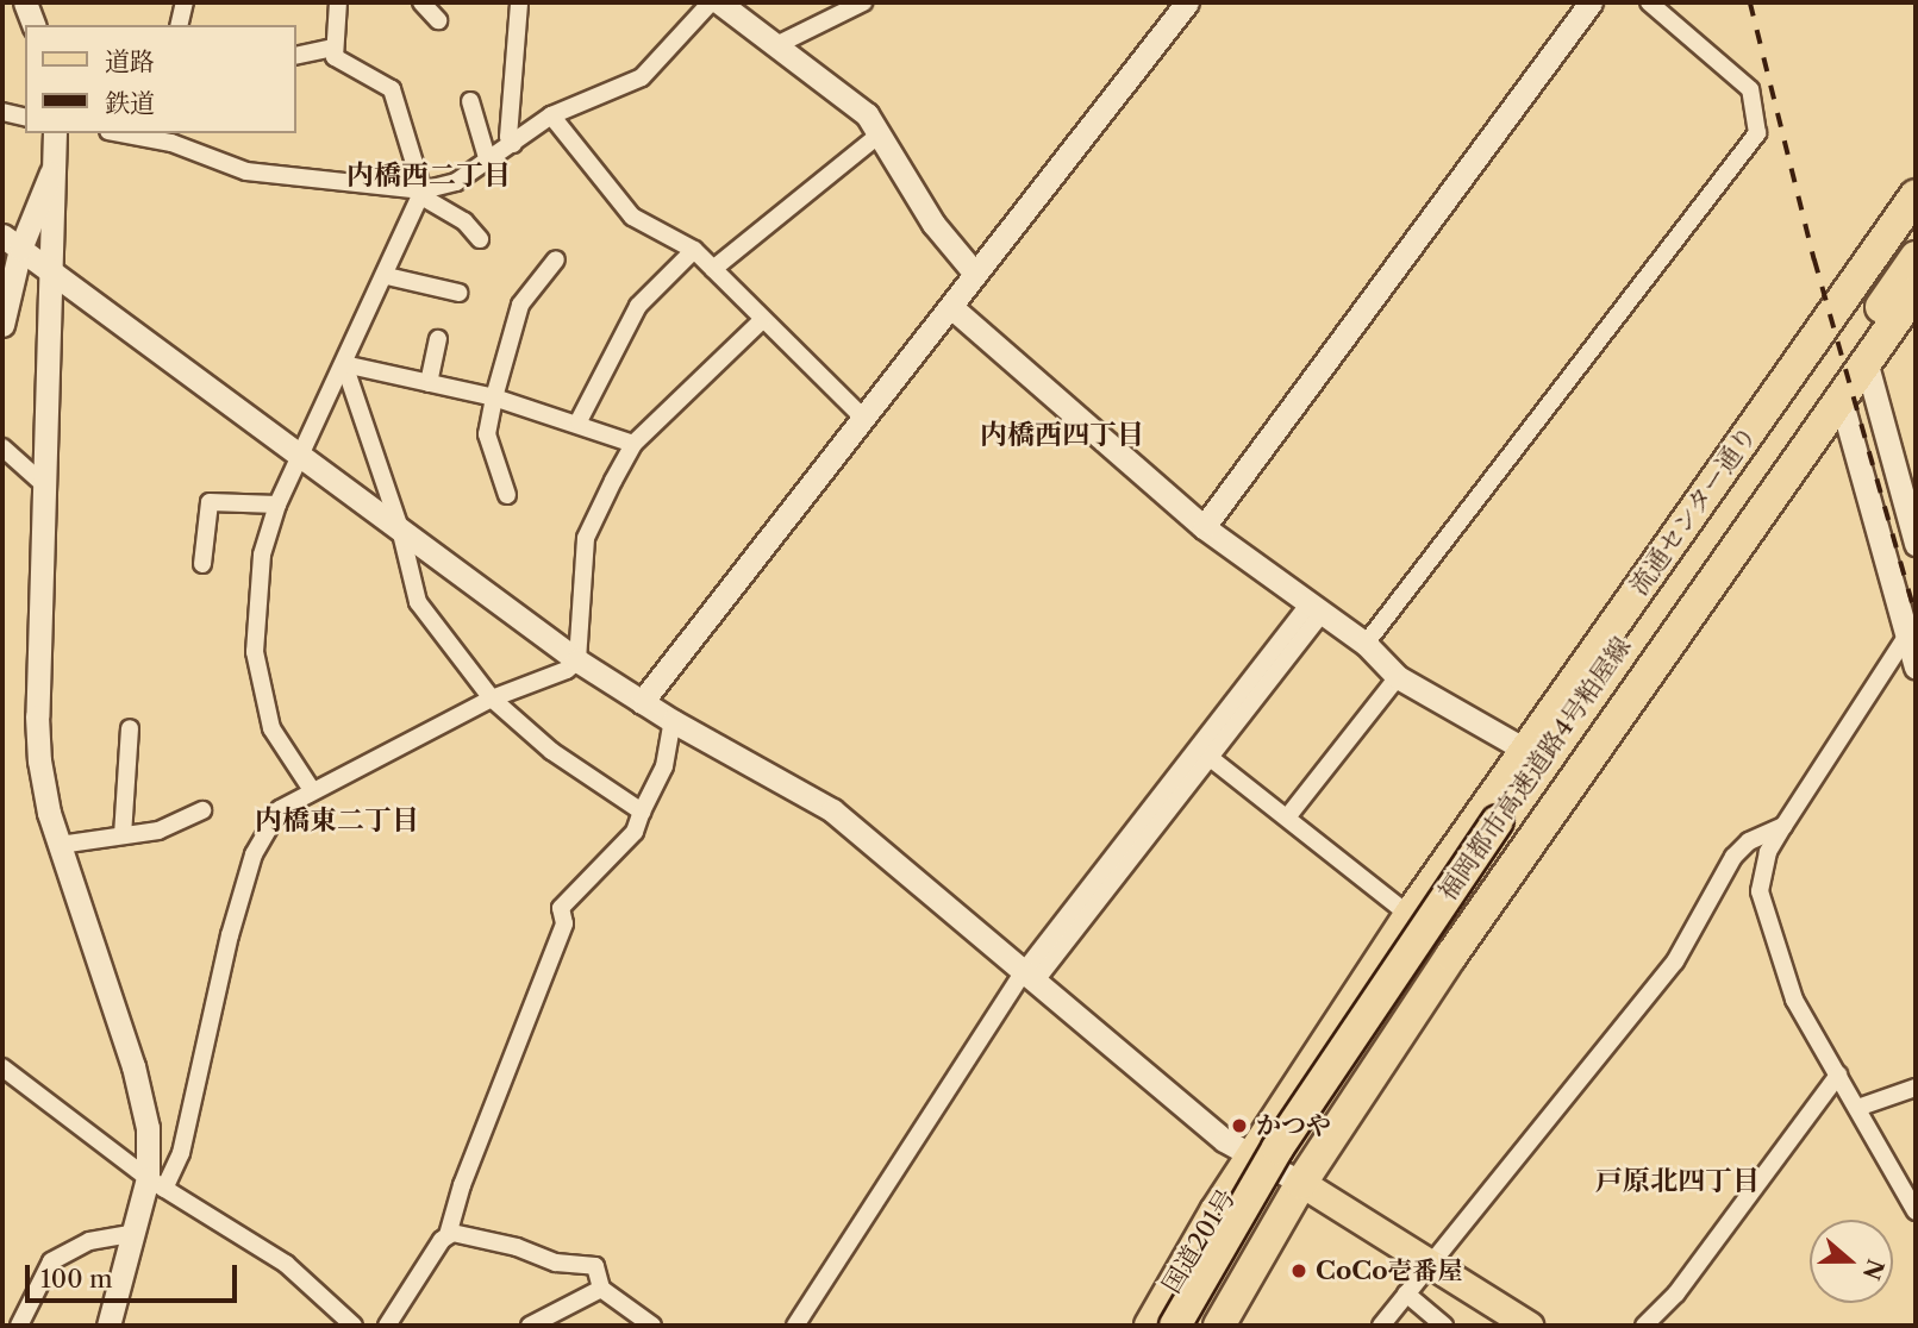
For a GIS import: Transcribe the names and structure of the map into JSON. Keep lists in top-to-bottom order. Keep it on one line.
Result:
{"streets":{"highway":["流通センター通り","福岡都市高速道路4号粕屋線","国道201号"]},"crossings":[["流通センター通り","国道201号"]],"districts":["内橋西二丁目","内橋西四丁目","内橋東二丁目","戸原北四丁目"],"places":["かつや","CoCo壱番屋"],"legend":["道路","鉄道"],"scale_bar":"100 m","north":"right"}
